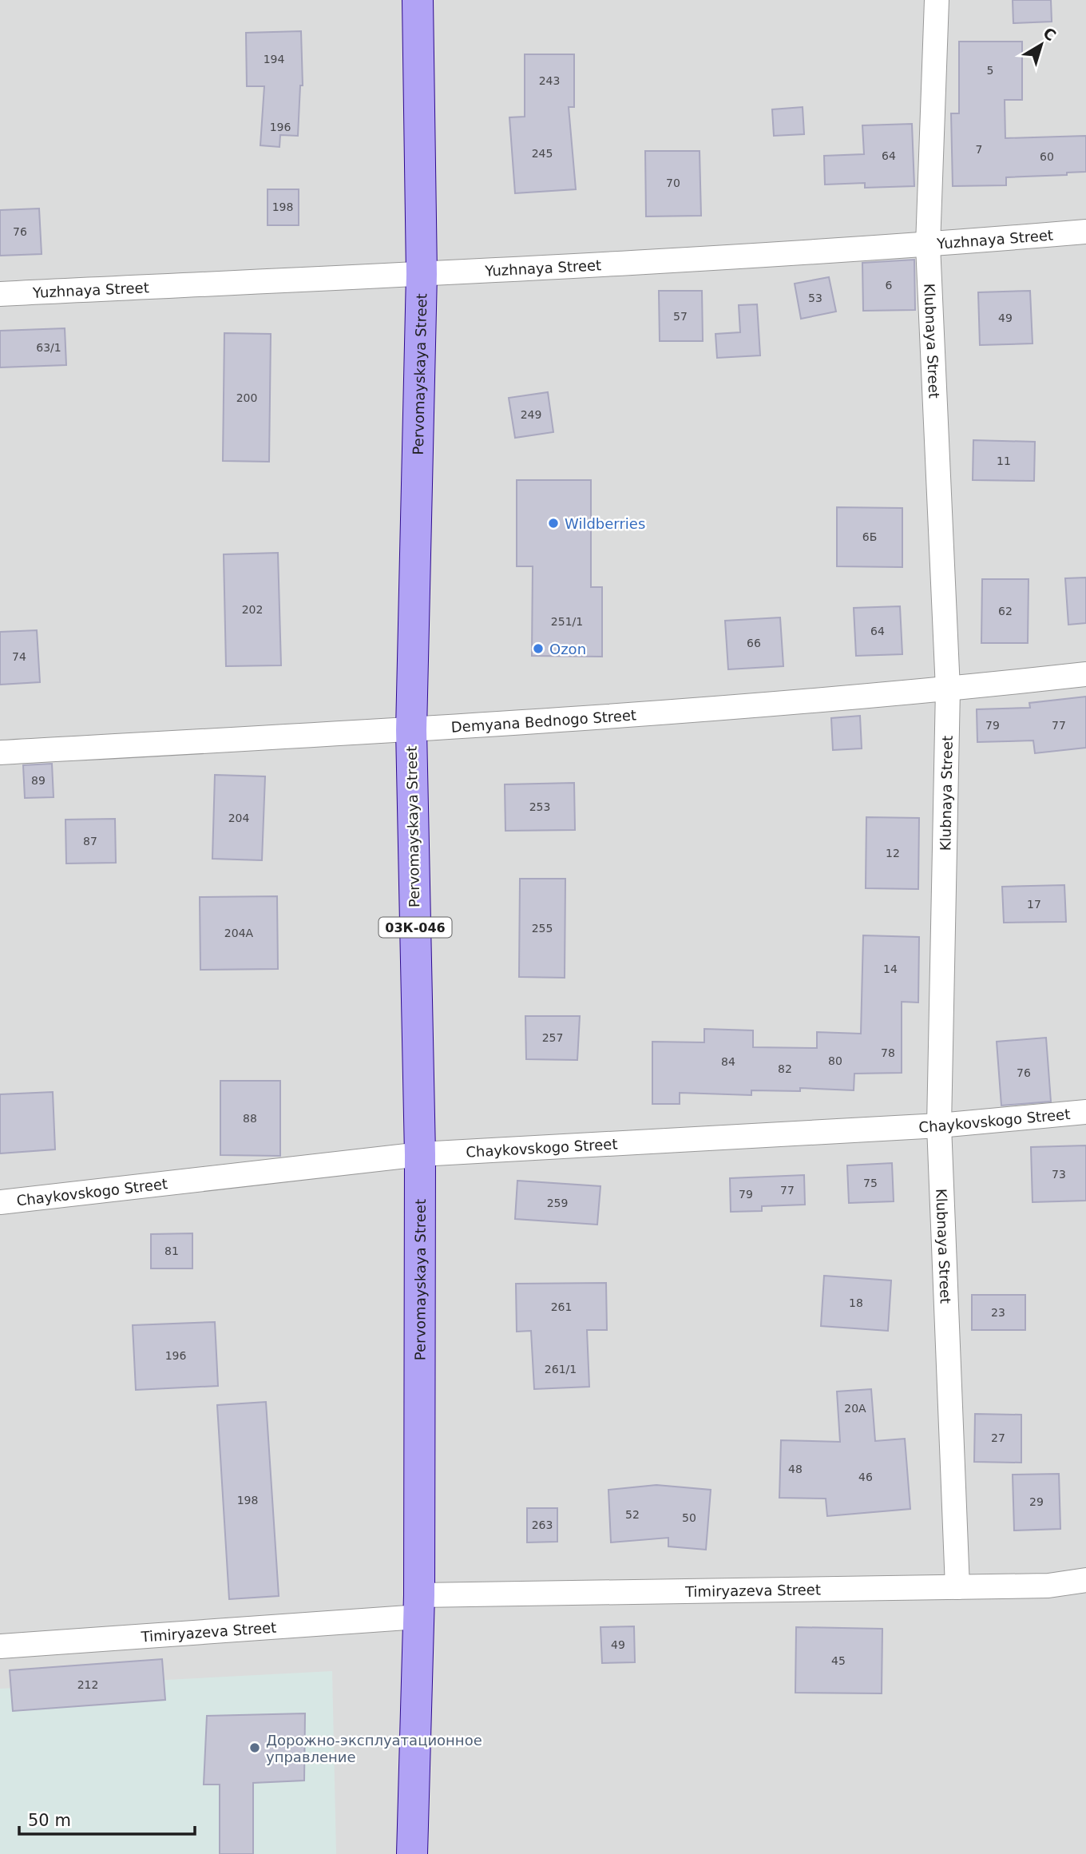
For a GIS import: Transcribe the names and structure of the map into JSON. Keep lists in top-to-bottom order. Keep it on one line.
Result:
{"streets":{"main road":["Pervomayskaya Street","03К-046"],"street":["Yuzhnaya Street","Klubnaya Street","Demyana Bednogo Street","Chaykovskogo Street","Timiryazeva Street"]},"crossings":[["Yuzhnaya Street","Klubnaya Street"],["Yuzhnaya Street","Pervomayskaya Street"],["Klubnaya Street","Demyana Bednogo Street"],["Klubnaya Street","Chaykovskogo Street"],["Klubnaya Street","Timiryazeva Street"],["Pervomayskaya Street","Demyana Bednogo Street"],["Pervomayskaya Street","Chaykovskogo Street"],["Pervomayskaya Street","Timiryazeva Street"]],"places":["Wildberries","Ozon","Дорожно-эксплуатационное управление"],"house_numbers":["194","5","243","196","7","245","64","60","70","198","76","6","53","57","49","63/1","200","249","11","6Б","202","62","251/1","64","66","74","79","77","89","253","204","87","12","17","255","204А","14","257","78","80","84","82","76","88","73","75","77","79","259","81","18","261","23","196","261/1","20А","27","48","46","198","29","52","50","263","49","45","212"],"scale_bar":"50 m","north":"top right"}
